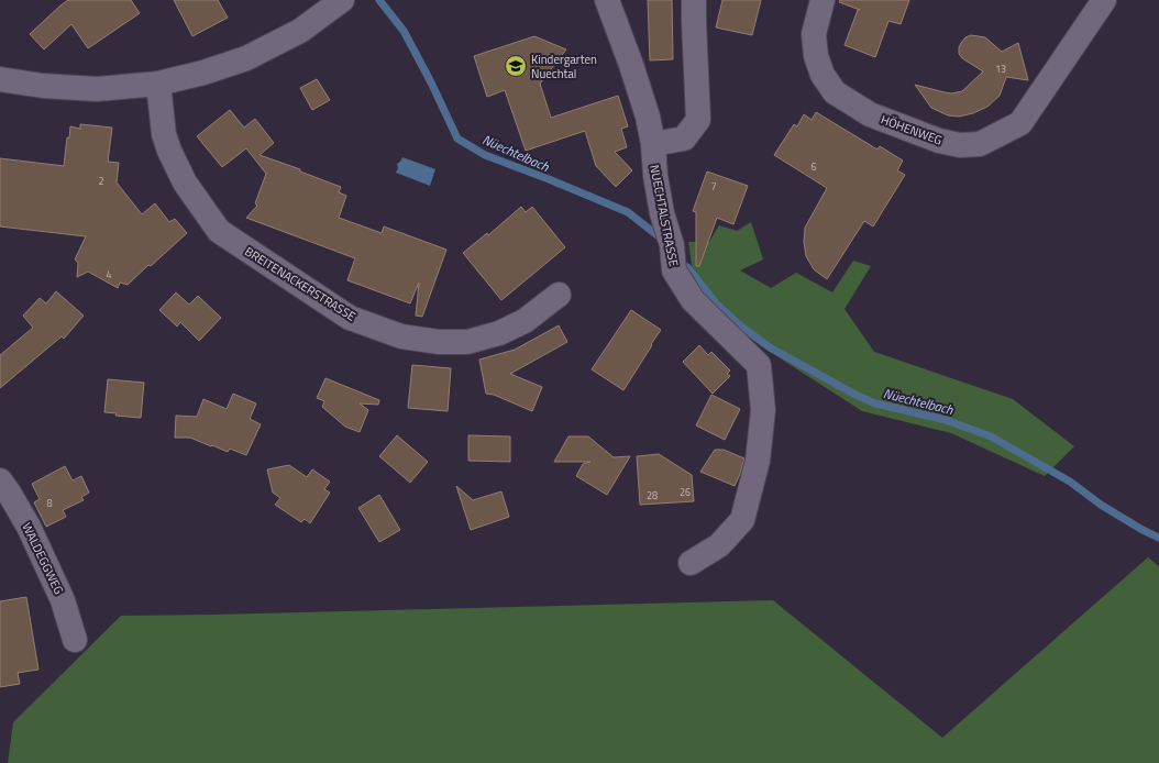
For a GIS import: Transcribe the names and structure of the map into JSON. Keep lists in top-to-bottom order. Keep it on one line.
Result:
{"streets":{"street":["HÖHENWEG","NUECHTALSTRASSE","BREITENACKERSTRASSE","WALDEGGWEG"]},"water":["Nüechtelbach"],"places":{"school or university":["Kindergarten Nuechtal"]},"house_numbers":["13","6","2","7","4","26","28","8"]}
